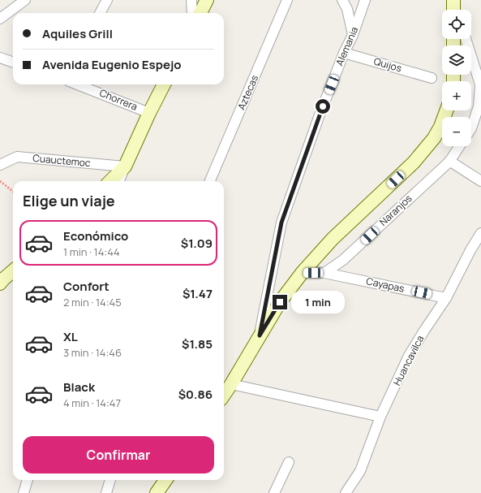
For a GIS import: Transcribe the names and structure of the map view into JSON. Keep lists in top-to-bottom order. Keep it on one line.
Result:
{"streets":{"street":["Alemania","Quijos","Aztecas","Chorrera","Cuauctemoc","Naranjos","Cayapas","Huancavilca"]},"crossings":[["Alemania","Quijos"],["Naranjos","Cayapas"],["Cayapas","Huancavilca"]],"page":{"map_buttons":["+","−"],"banner":["Aquiles Grill","Avenida Eugenio Espejo"],"heading":"Elige un viaje","list":[{"name":"Económico","note":"1 min · 14:44","value":"$1.09"},{"name":"Confort","note":"2 min · 14:45","value":"$1.47"},{"name":"XL","note":"3 min · 14:46","value":"$1.85"},{"name":"Black","note":"4 min · 14:47","value":"$0.86"}],"bubble":"1 min","buttons":"Confirmar"}}
